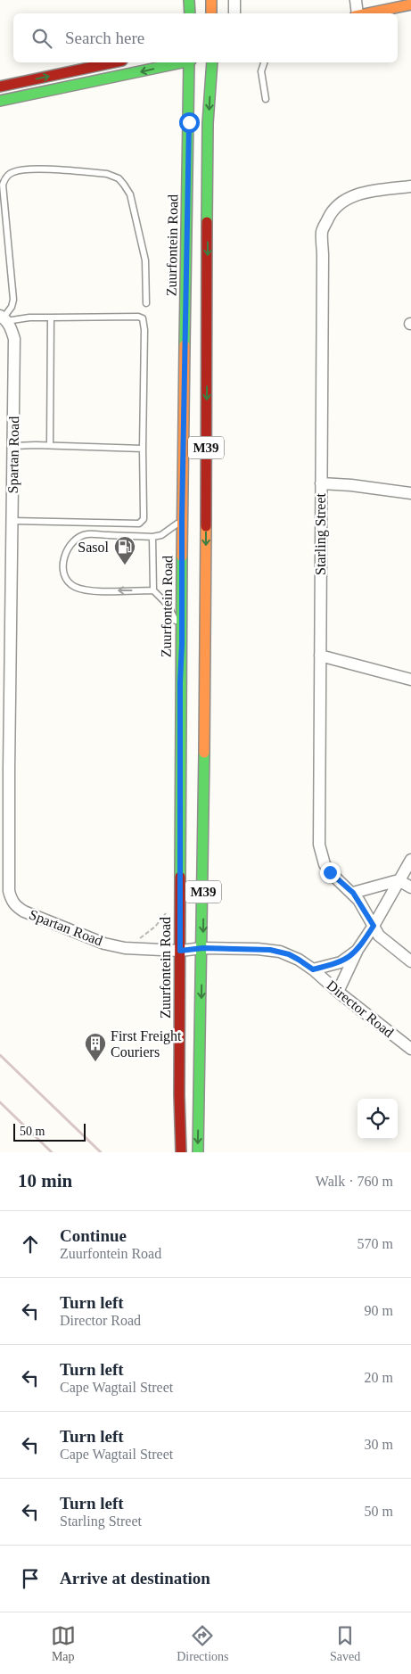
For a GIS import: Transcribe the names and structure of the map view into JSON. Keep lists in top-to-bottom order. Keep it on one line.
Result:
{"streets":{"main road":["Zuurfontein Road","M39"],"street":["Spartan Road","Starling Street","Director Road"]},"crossings":[["Zuurfontein Road","Spartan Road"],["Zuurfontein Road","Director Road"],["M39","Director Road"],["Spartan Road","Director Road"]],"places":{"fuel station":["Sasol"],"building":["First Freight Couriers"]},"scale_bar":"50 m","page":{"search":"Search here","scale":"50 m","heading":["10 min","Walk · 760 m"],"list":[["Continue","Zuurfontein Road","570 m"],["Turn left","Director Road","90 m"],["Turn left","Cape Wagtail Street","20 m"],["Turn left","Cape Wagtail Street","30 m"],["Turn left","Starling Street","50 m"],"Arrive at destination"],"nav":["Map","Directions","Saved"]}}
